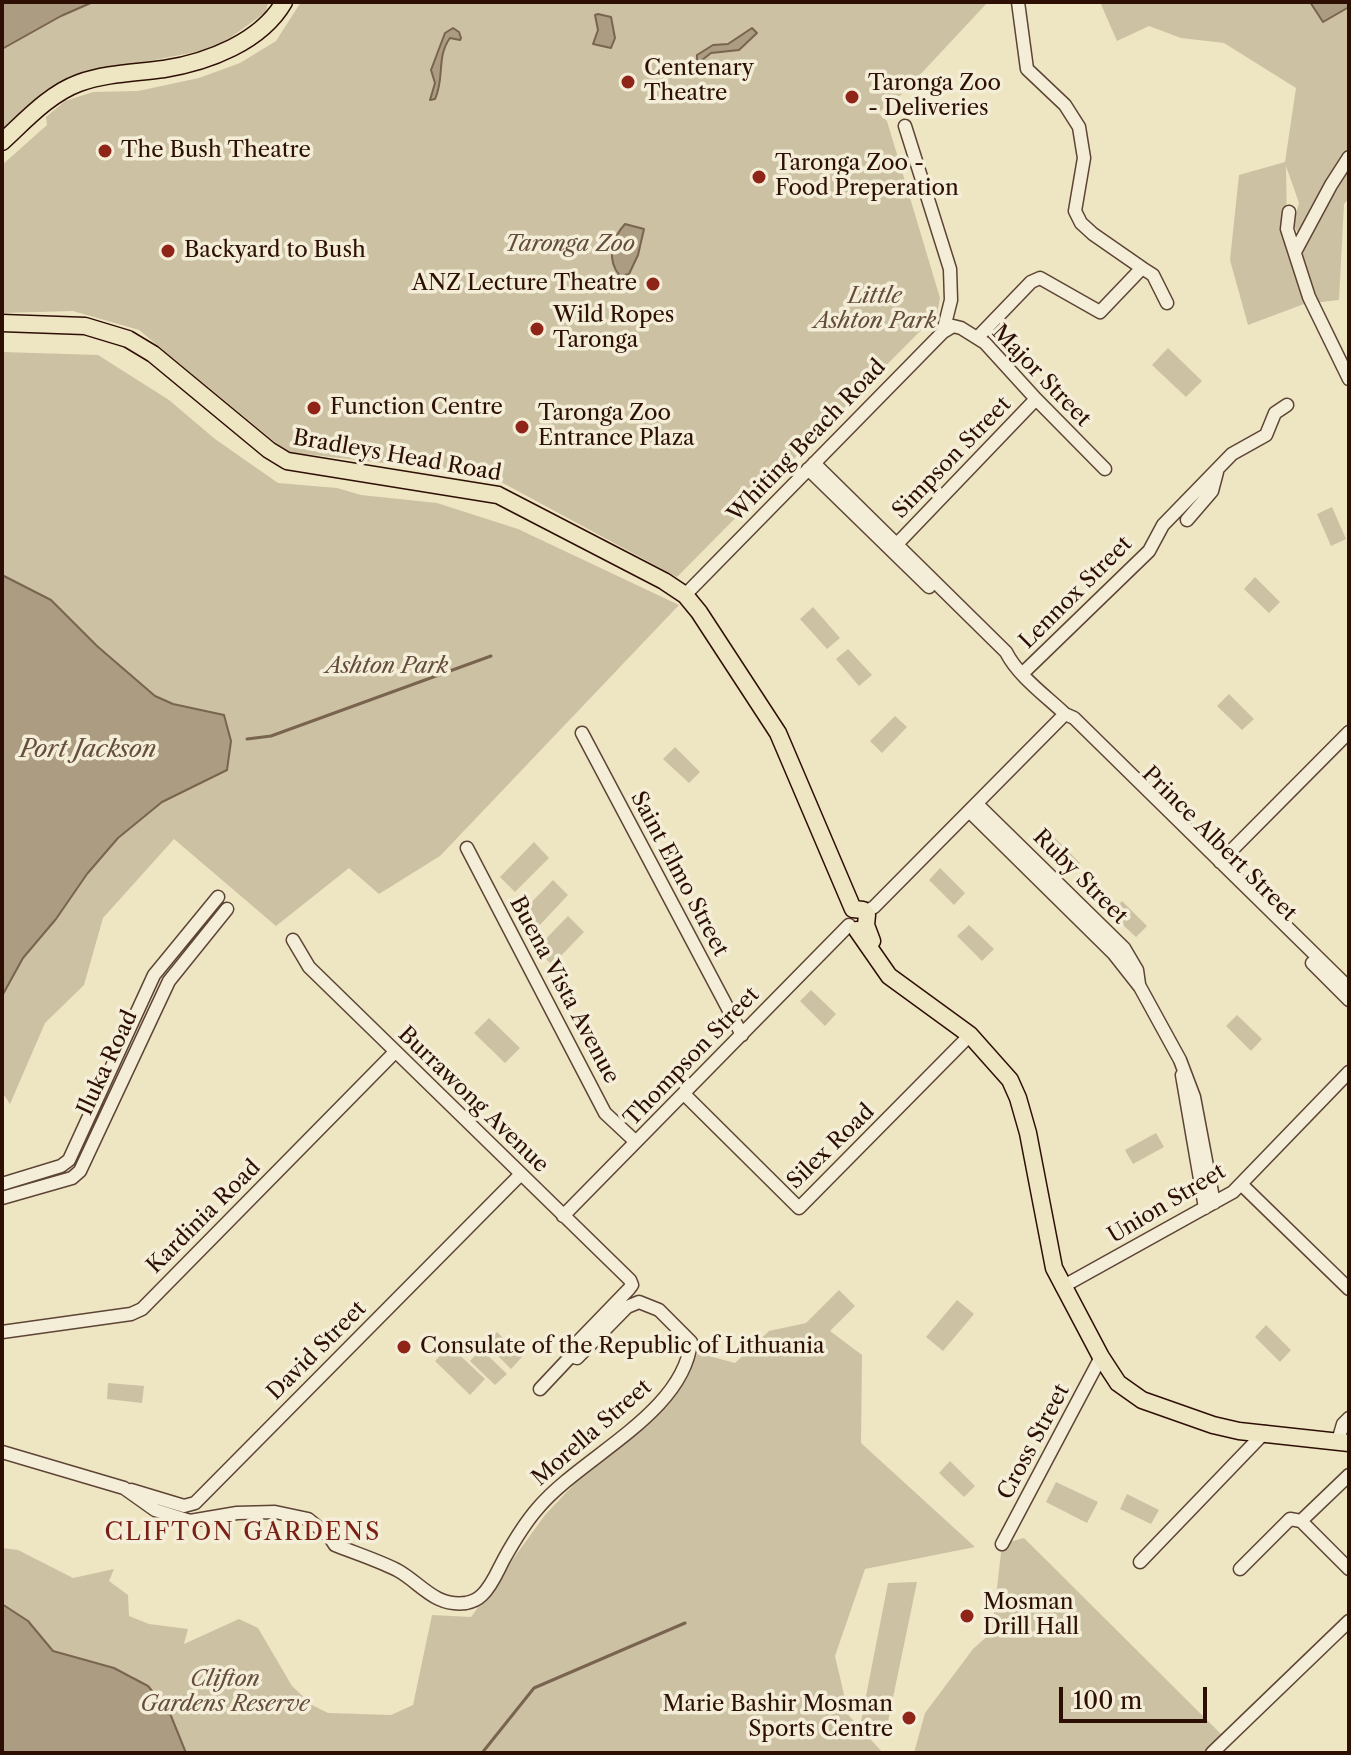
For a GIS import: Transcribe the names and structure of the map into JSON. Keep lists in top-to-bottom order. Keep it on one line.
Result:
{"streets":{"main road":["Bradleys Head Road"],"street":["Major Street","Whiting Beach Road","Simpson Street","Lennox Street","Prince Albert Street","Saint Elmo Street","Ruby Street","Buena Vista Avenue","Thompson Street","Iluka Road","Burrawong Avenue","Silex Road","Union Street","Kardinia Road","David Street","Morella Street","Cross Street"]},"crossings":[["Major Street","Whiting Beach Road"],["Major Street","Simpson Street"],["Whiting Beach Road","Bradleys Head Road"],["Whiting Beach Road","Prince Albert Street"],["Bradleys Head Road","Thompson Street"],["Bradleys Head Road","Silex Road"],["Bradleys Head Road","Union Street"],["Bradleys Head Road","Cross Street"],["Simpson Street","Prince Albert Street"],["Lennox Street","Prince Albert Street"],["Prince Albert Street","Thompson Street"],["Saint Elmo Street","Thompson Street"],["Ruby Street","Thompson Street"],["Ruby Street","Union Street"],["Buena Vista Avenue","Thompson Street"],["Thompson Street","Burrawong Avenue"],["Thompson Street","Silex Road"],["Burrawong Avenue","Kardinia Road"],["Burrawong Avenue","David Street"],["Burrawong Avenue","Morella Street"],["David Street","Morella Street"]],"districts":["CLIFTON GARDENS"],"water":["Port Jackson"],"parks":["Taronga Zoo","Little Ashton Park","Ashton Park","Clifton Gardens Reserve"],"places":["Centenary Theatre","Taronga Zoo - Deliveries","The Bush Theatre","Taronga Zoo - Food Preperation","Backyard to Bush","ANZ Lecture Theatre","Wild Ropes Taronga","Function Centre","Taronga Zoo Entrance Plaza","Consulate of the Republic of Lithuania","Mosman Drill Hall","Marie Bashir Mosman Sports Centre"],"scale_bar":"100 m"}
